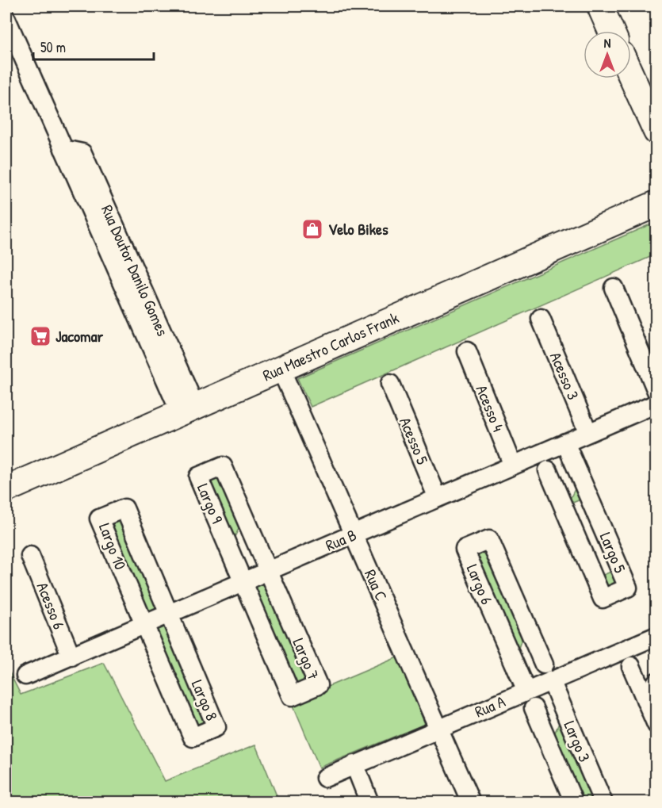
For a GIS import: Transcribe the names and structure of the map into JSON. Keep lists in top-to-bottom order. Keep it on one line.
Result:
{"streets":{"main road":["Rua Maestro Carlos Frank"],"street":["Rua Doutor Danilo Gomes","Acesso 3","Acesso 4","Acesso 5","Largo 9","Rua B","Largo 10","Largo 5","Largo 6","Rua C","Acesso 6","Largo 7","Largo 8","Rua A","Largo 3"]},"crossings":[["Rua Doutor Danilo Gomes","Rua Maestro Carlos Frank"],["Rua Maestro Carlos Frank","Rua C"],["Acesso 3","Rua B"],["Acesso 4","Rua B"],["Acesso 5","Rua B"],["Largo 9","Rua B"],["Largo 9","Largo 7"],["Rua B","Largo 10"],["Rua B","Largo 5"],["Rua B","Rua C"],["Rua B","Acesso 6"],["Rua B","Largo 7"],["Rua B","Largo 8"],["Largo 10","Largo 8"],["Largo 6","Rua A"],["Largo 6","Largo 3"],["Rua C","Rua A"],["Rua A","Largo 3"]],"places":{"shop":["Velo Bikes"],"supermarket":["Jacomar"]},"scale_bar":"50 m","north":"top"}
